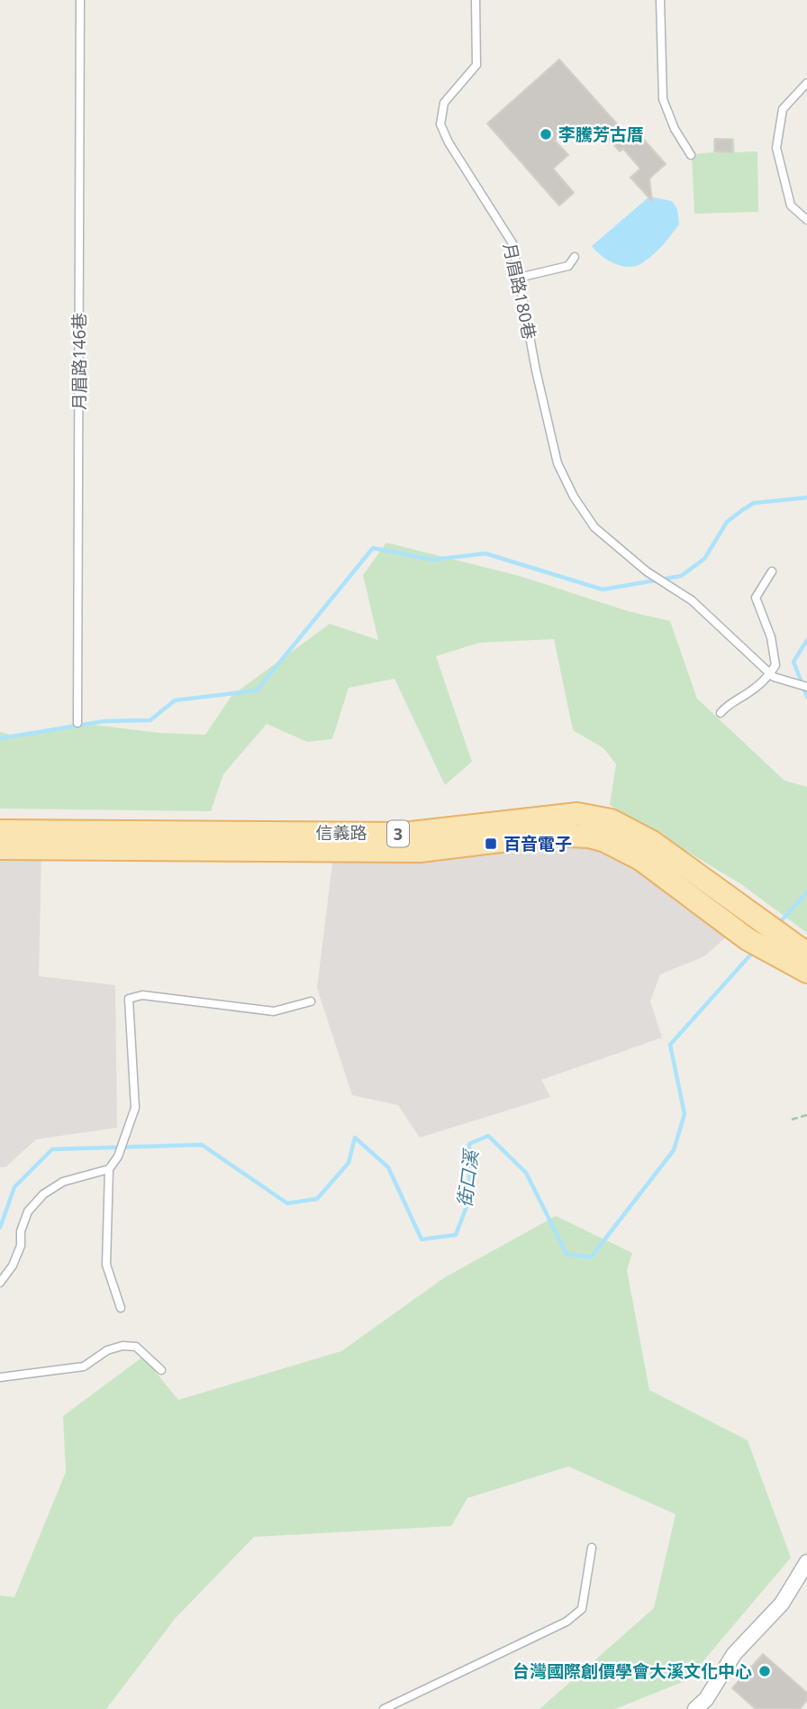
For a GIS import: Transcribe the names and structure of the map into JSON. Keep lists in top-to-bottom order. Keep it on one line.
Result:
{"streets":{"main road":["信義路","3"],"lane":["月眉路180巷","月眉路146巷"]},"water":["街口溪"],"places":{"other":["李騰芳古厝","台灣國際創價學會大溪文化中心"],"transit":["百音電子"]}}
